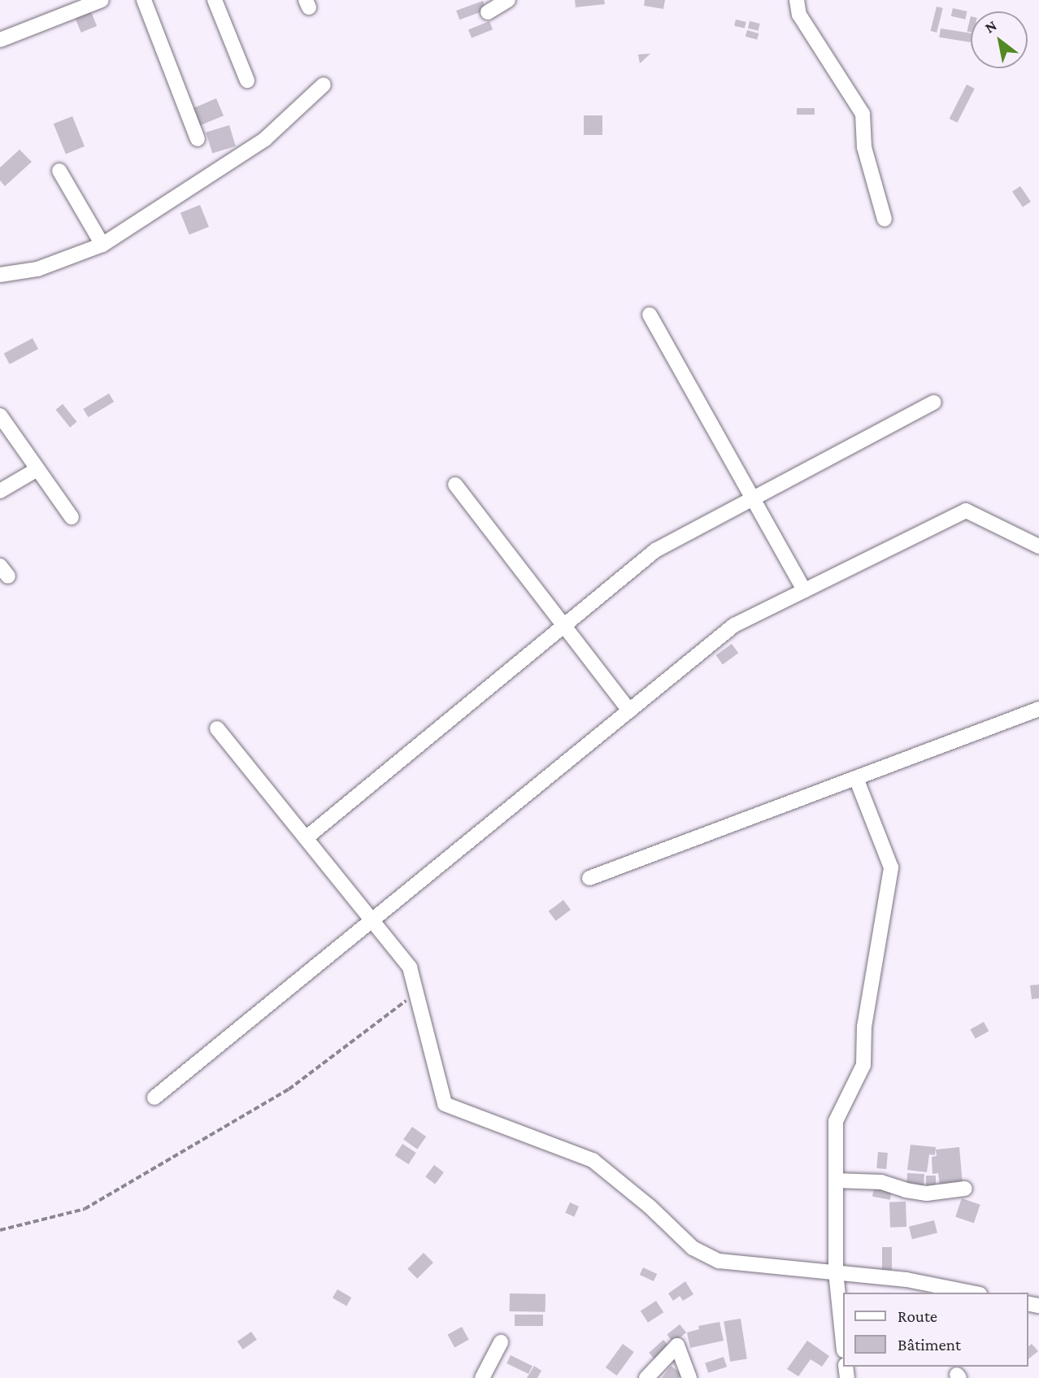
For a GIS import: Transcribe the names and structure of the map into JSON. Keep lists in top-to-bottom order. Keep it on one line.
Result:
{"legend":["Route","Bâtiment"],"north":"top left"}
